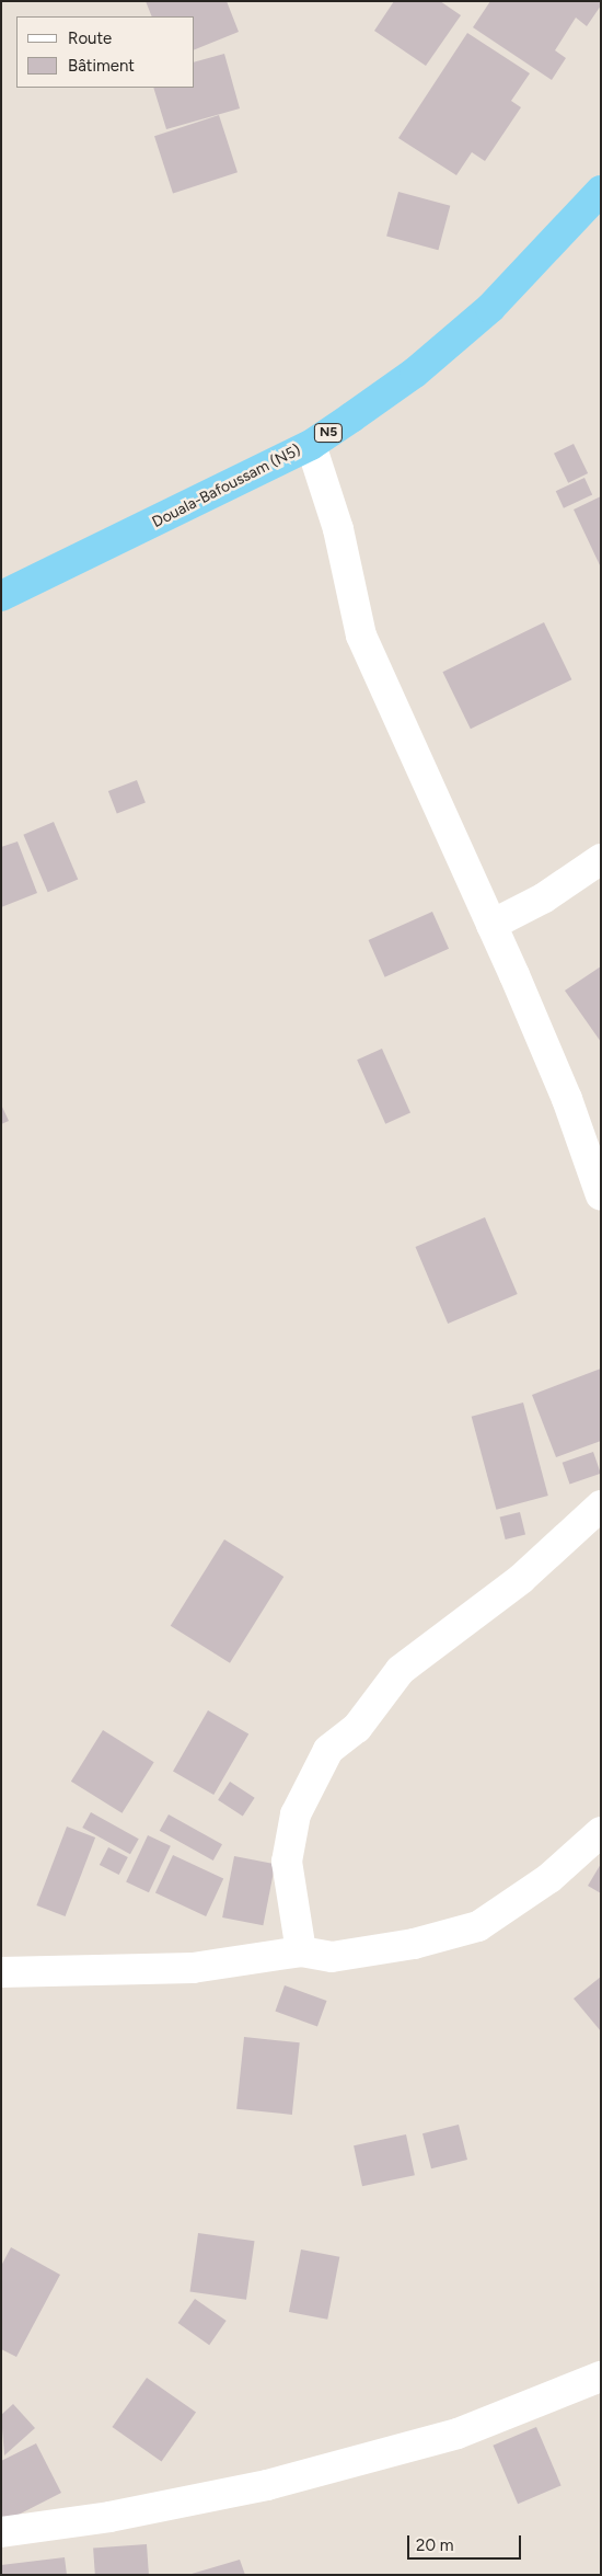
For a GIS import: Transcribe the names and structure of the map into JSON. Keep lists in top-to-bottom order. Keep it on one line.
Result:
{"streets":{"highway":["N5","Douala-Bafoussam (N5)"]},"legend":["Route","Bâtiment"],"scale_bar":"20 m"}
